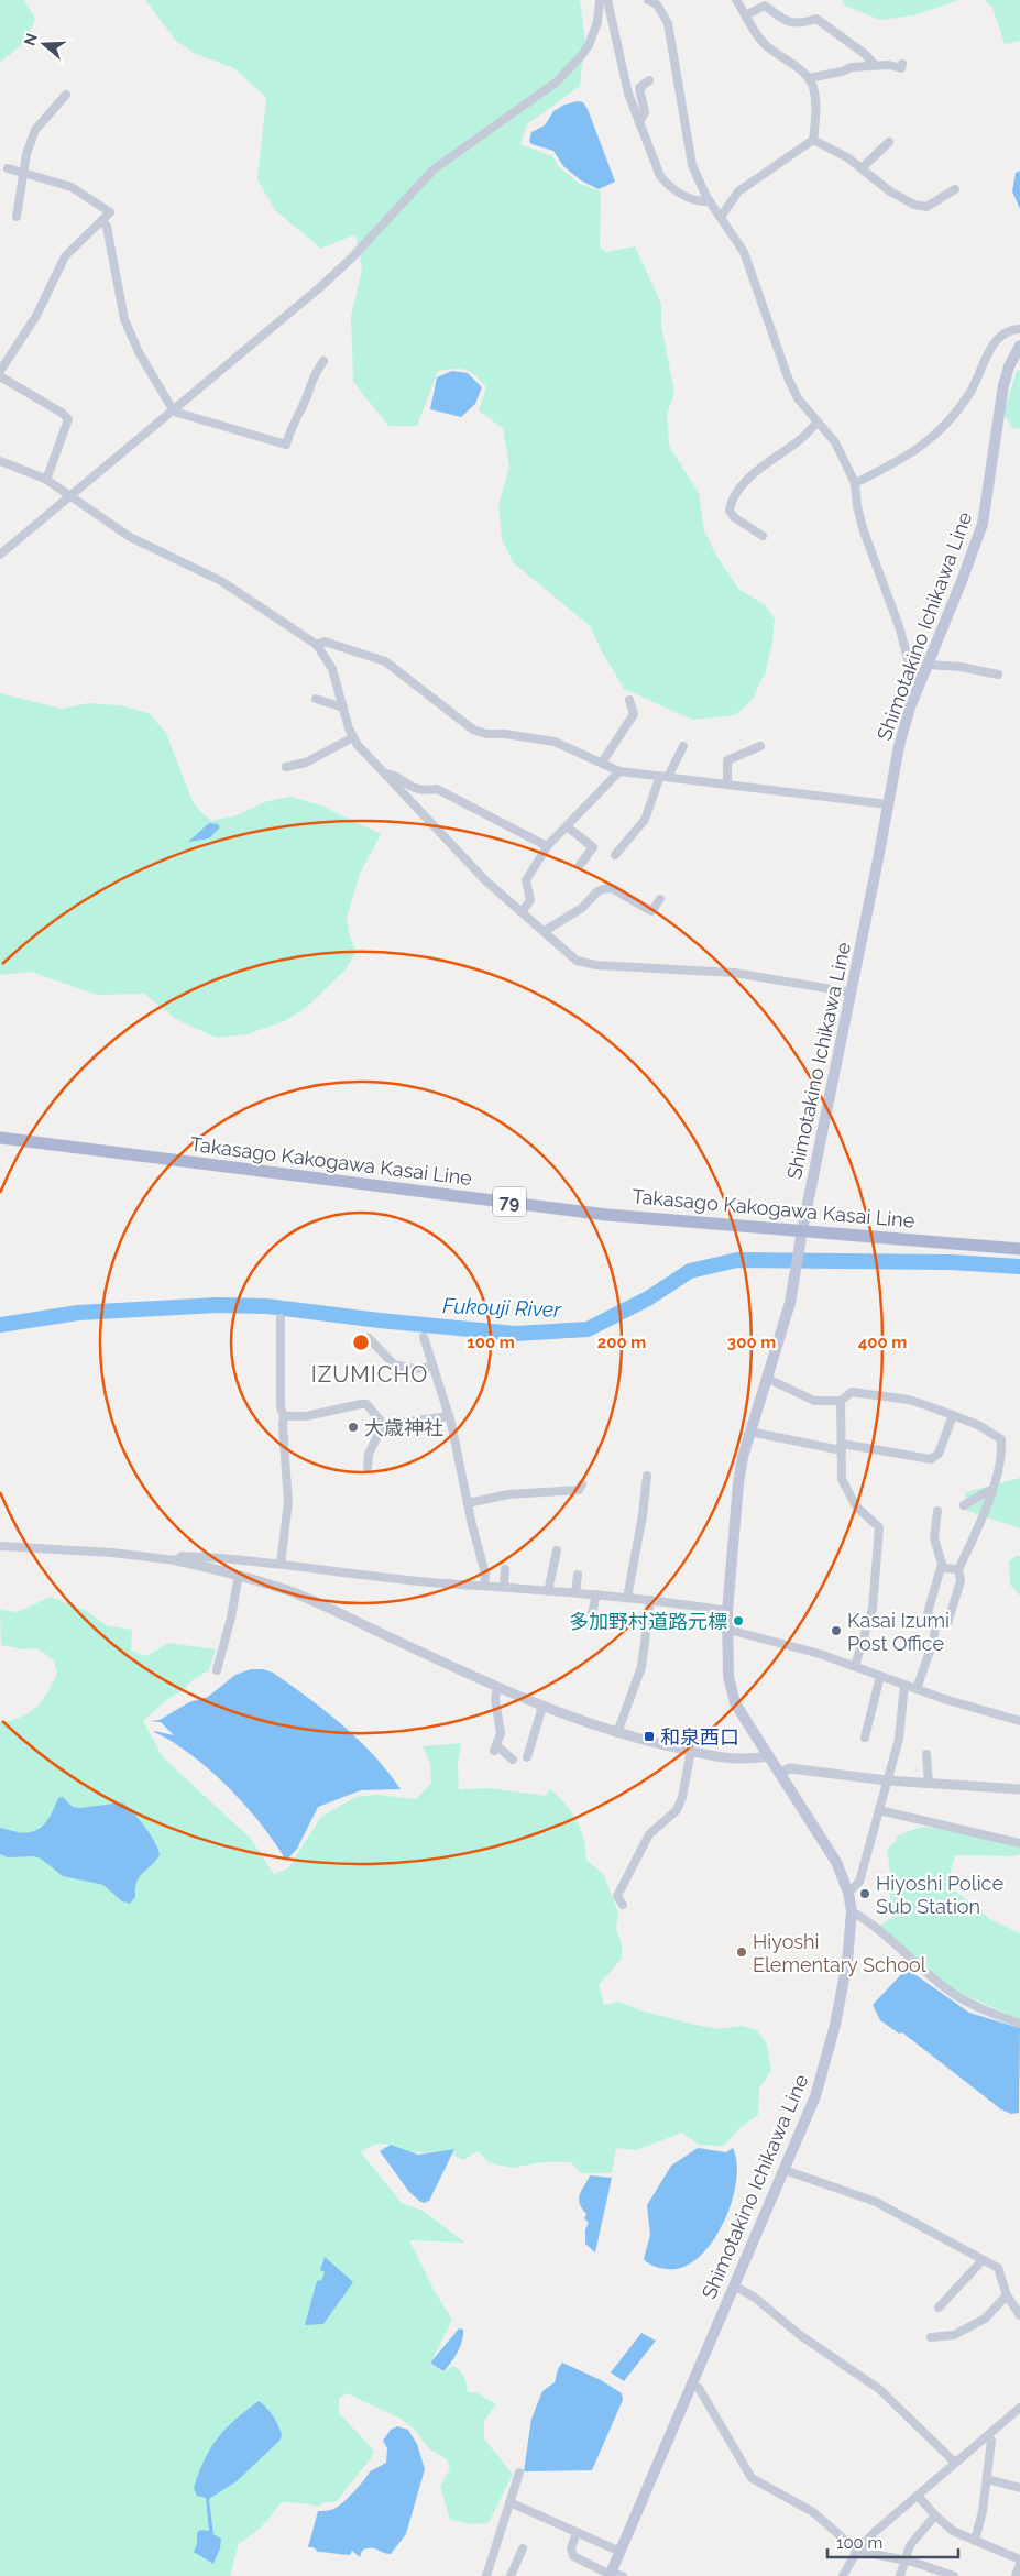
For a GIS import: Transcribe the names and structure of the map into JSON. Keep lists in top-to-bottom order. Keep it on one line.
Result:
{"streets":{"main road":["Shimotakino Ichikawa Line","Takasago Kakogawa Kasai Line","79"]},"crossings":[["Shimotakino Ichikawa Line","Takasago Kakogawa Kasai Line"]],"districts":["IZUMICHO"],"water":["Fukouji River"],"places":{"other":["大歳神社","多加野村道路元標","Kasai Izumi Post Office","Hiyoshi Police Sub Station","Hiyoshi Elementary School"],"transit":["和泉西口"]},"scale_bar":"100 m","north":"left","rings":["100 m","200 m","300 m","400 m"]}
